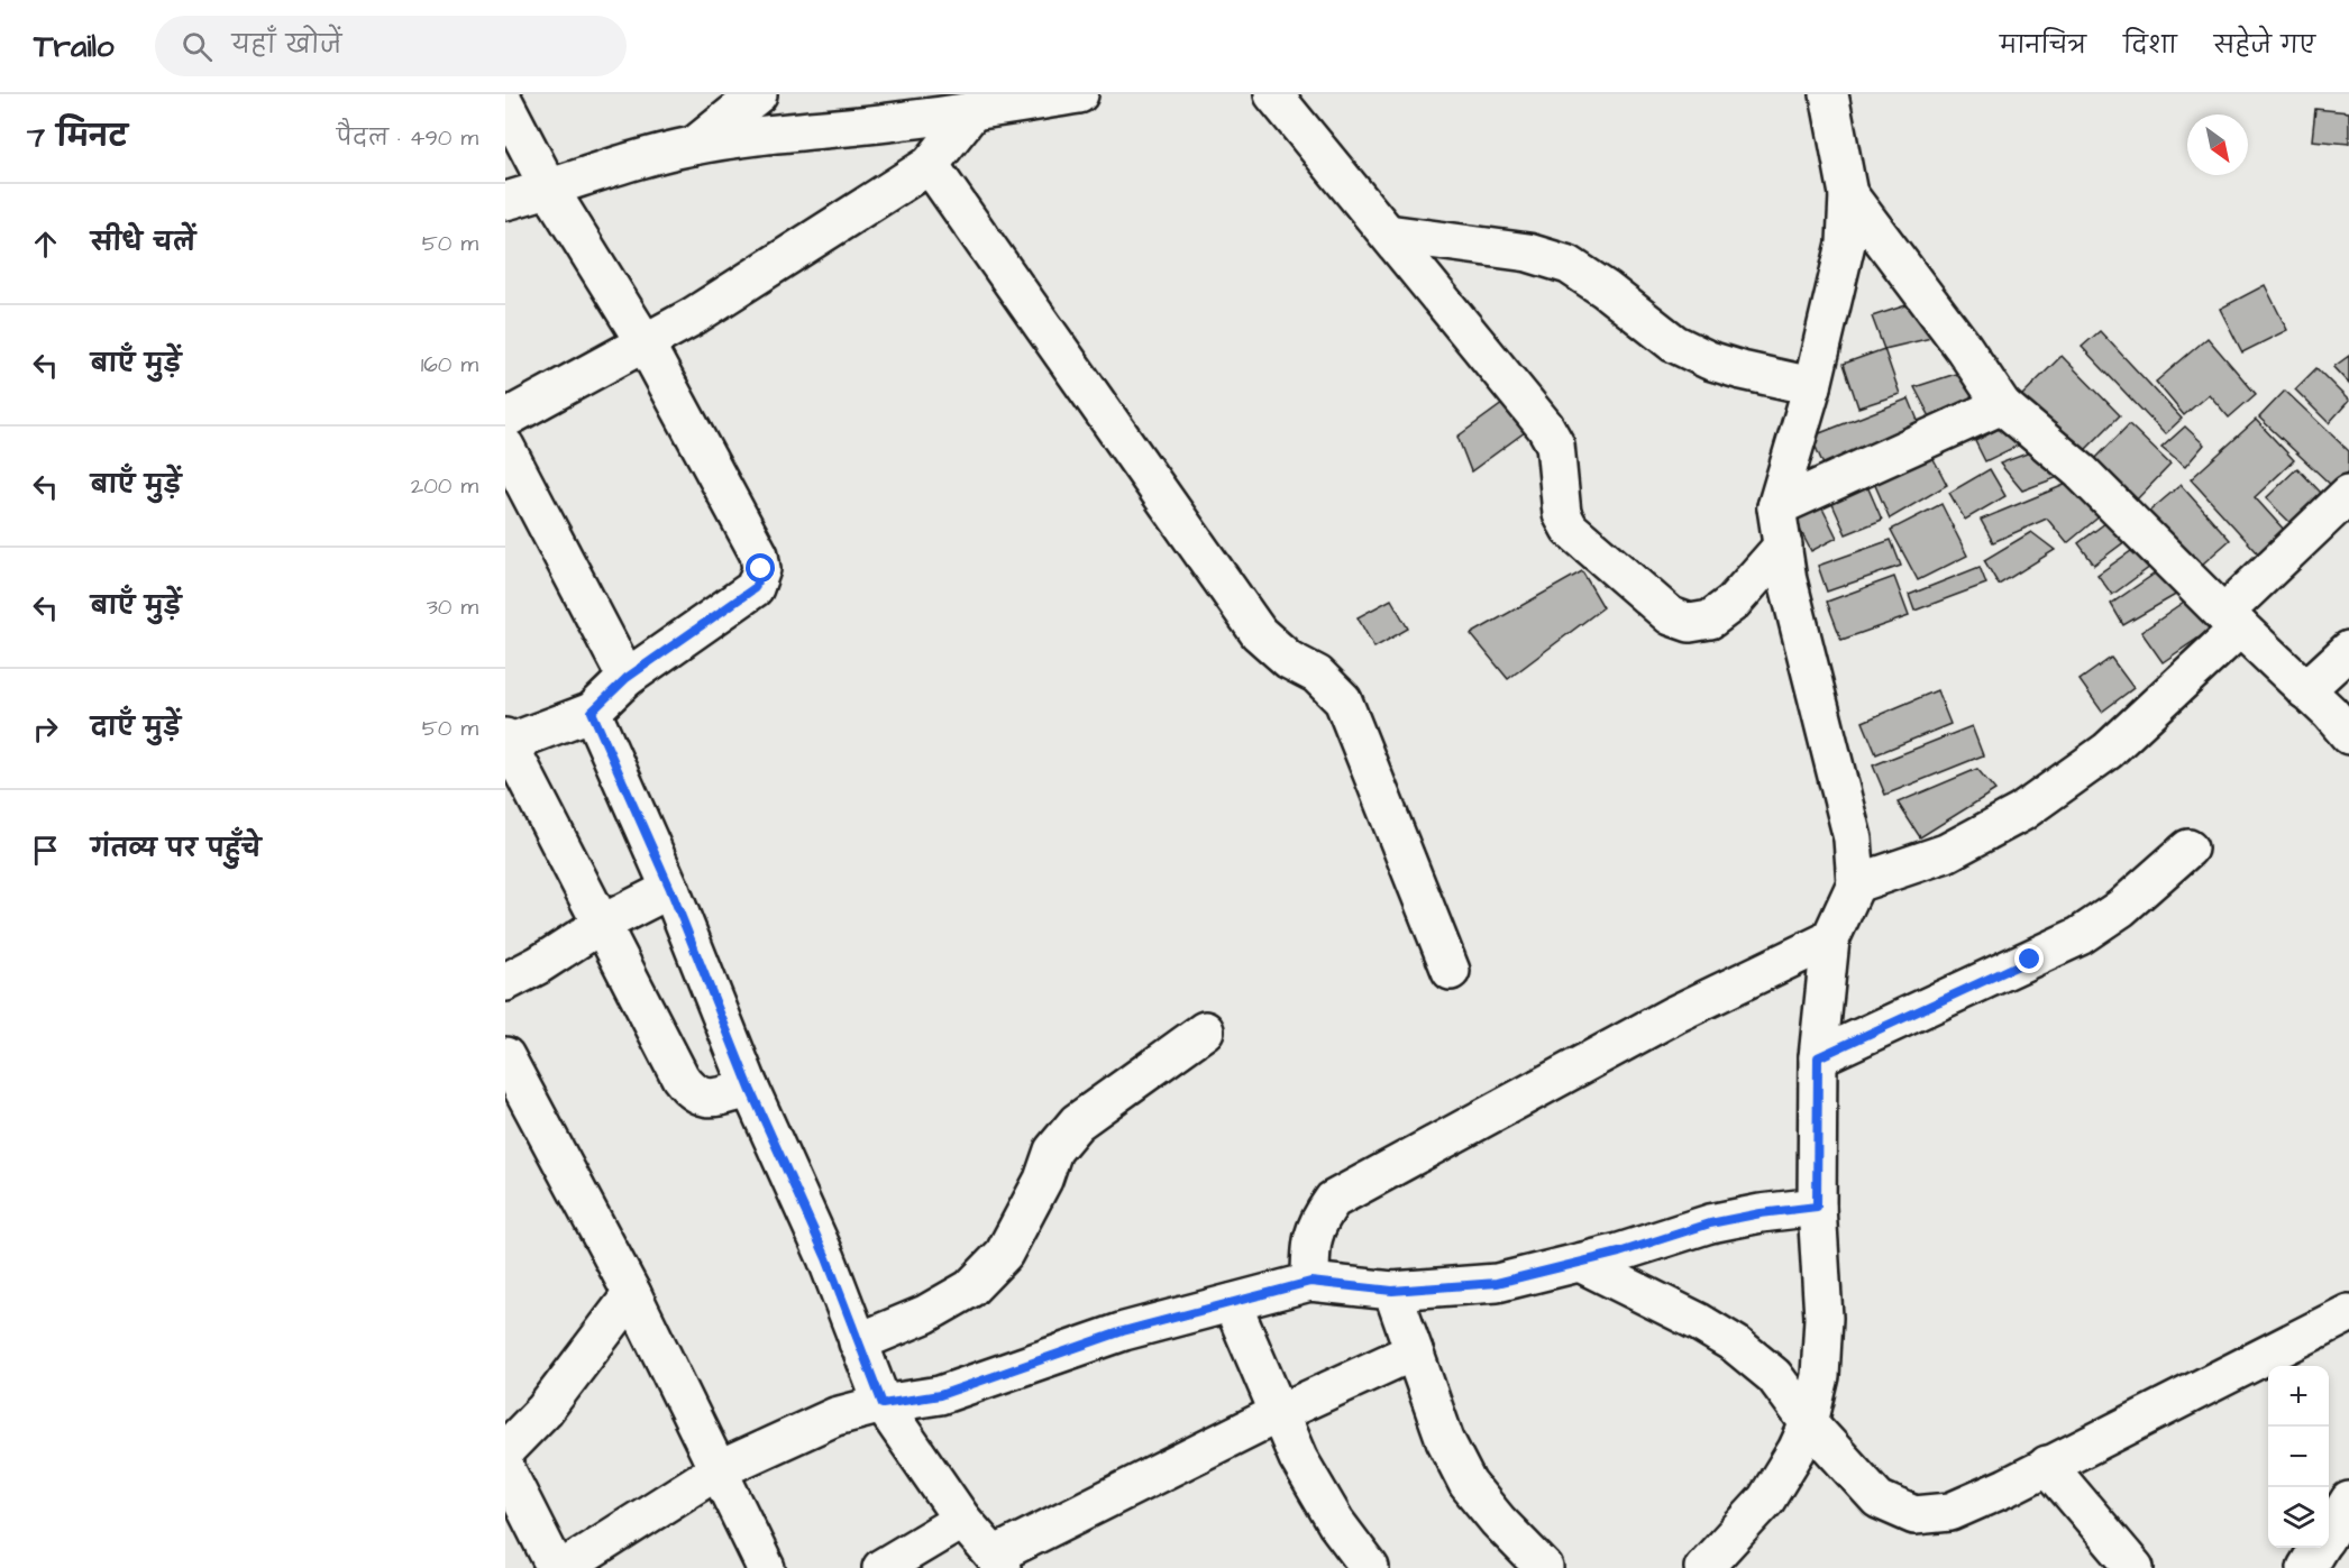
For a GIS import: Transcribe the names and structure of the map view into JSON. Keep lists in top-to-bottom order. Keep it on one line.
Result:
{"north":"bottom right","page":{"header":"Trailo","search":"यहाँ खोजें","nav":["मानचित्र","दिशा","सहेजे गए"],"heading":["7 मिनट","पैदल · 490 m"],"list":[["सीधे चलें","50 m"],["बाएँ मुड़ें","160 m"],["बाएँ मुड़ें","200 m"],["बाएँ मुड़ें","30 m"],["दाएँ मुड़ें","50 m"],"गंतव्य पर पहुँचे"],"map_buttons":["+","−"]}}
